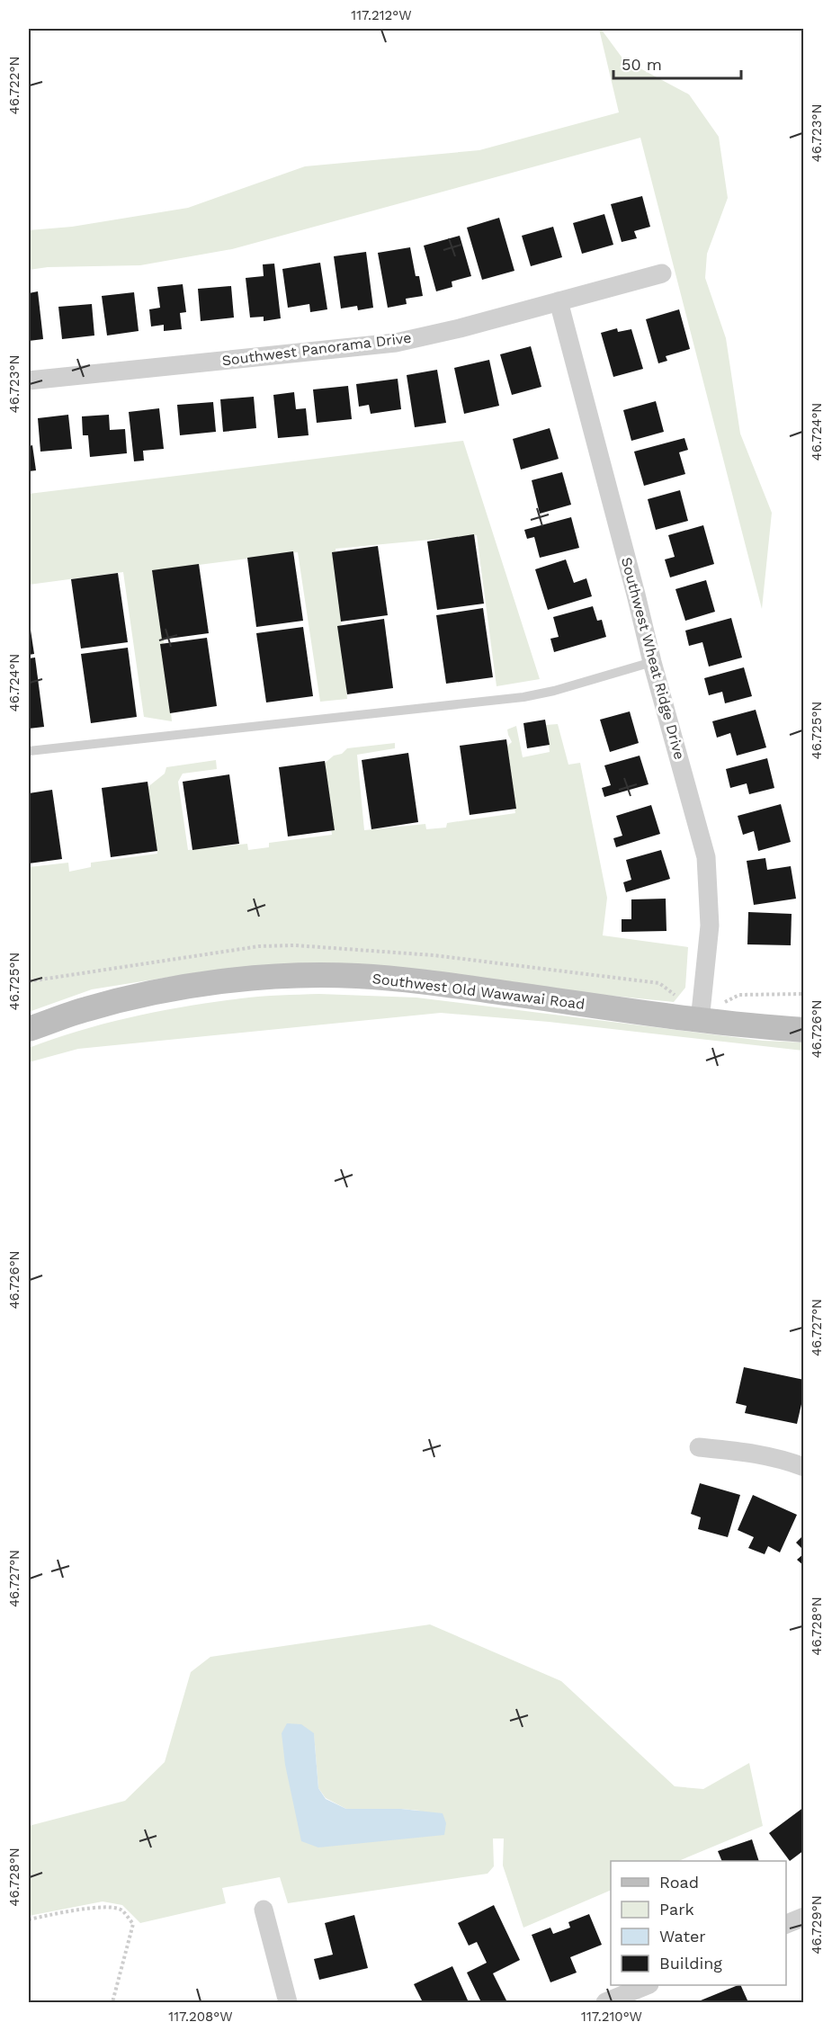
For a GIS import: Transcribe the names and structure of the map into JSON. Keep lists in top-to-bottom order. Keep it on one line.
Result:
{"streets":{"main road":["Southwest Old Wawawai Road"],"street":["Southwest Panorama Drive","Southwest Wheat Ridge Drive"]},"crossings":[["Southwest Panorama Drive","Southwest Wheat Ridge Drive"],["Southwest Wheat Ridge Drive","Southwest Old Wawawai Road"]],"legend":["Road","Park","Water","Building"],"scale_bar":"50 m","coordinates":["117.212°W","46.722°N","46.723°N","46.724°N","46.725°N","46.726°N","46.727°N","46.728°N","46.729°N","117.208°W","117.210°W"]}
